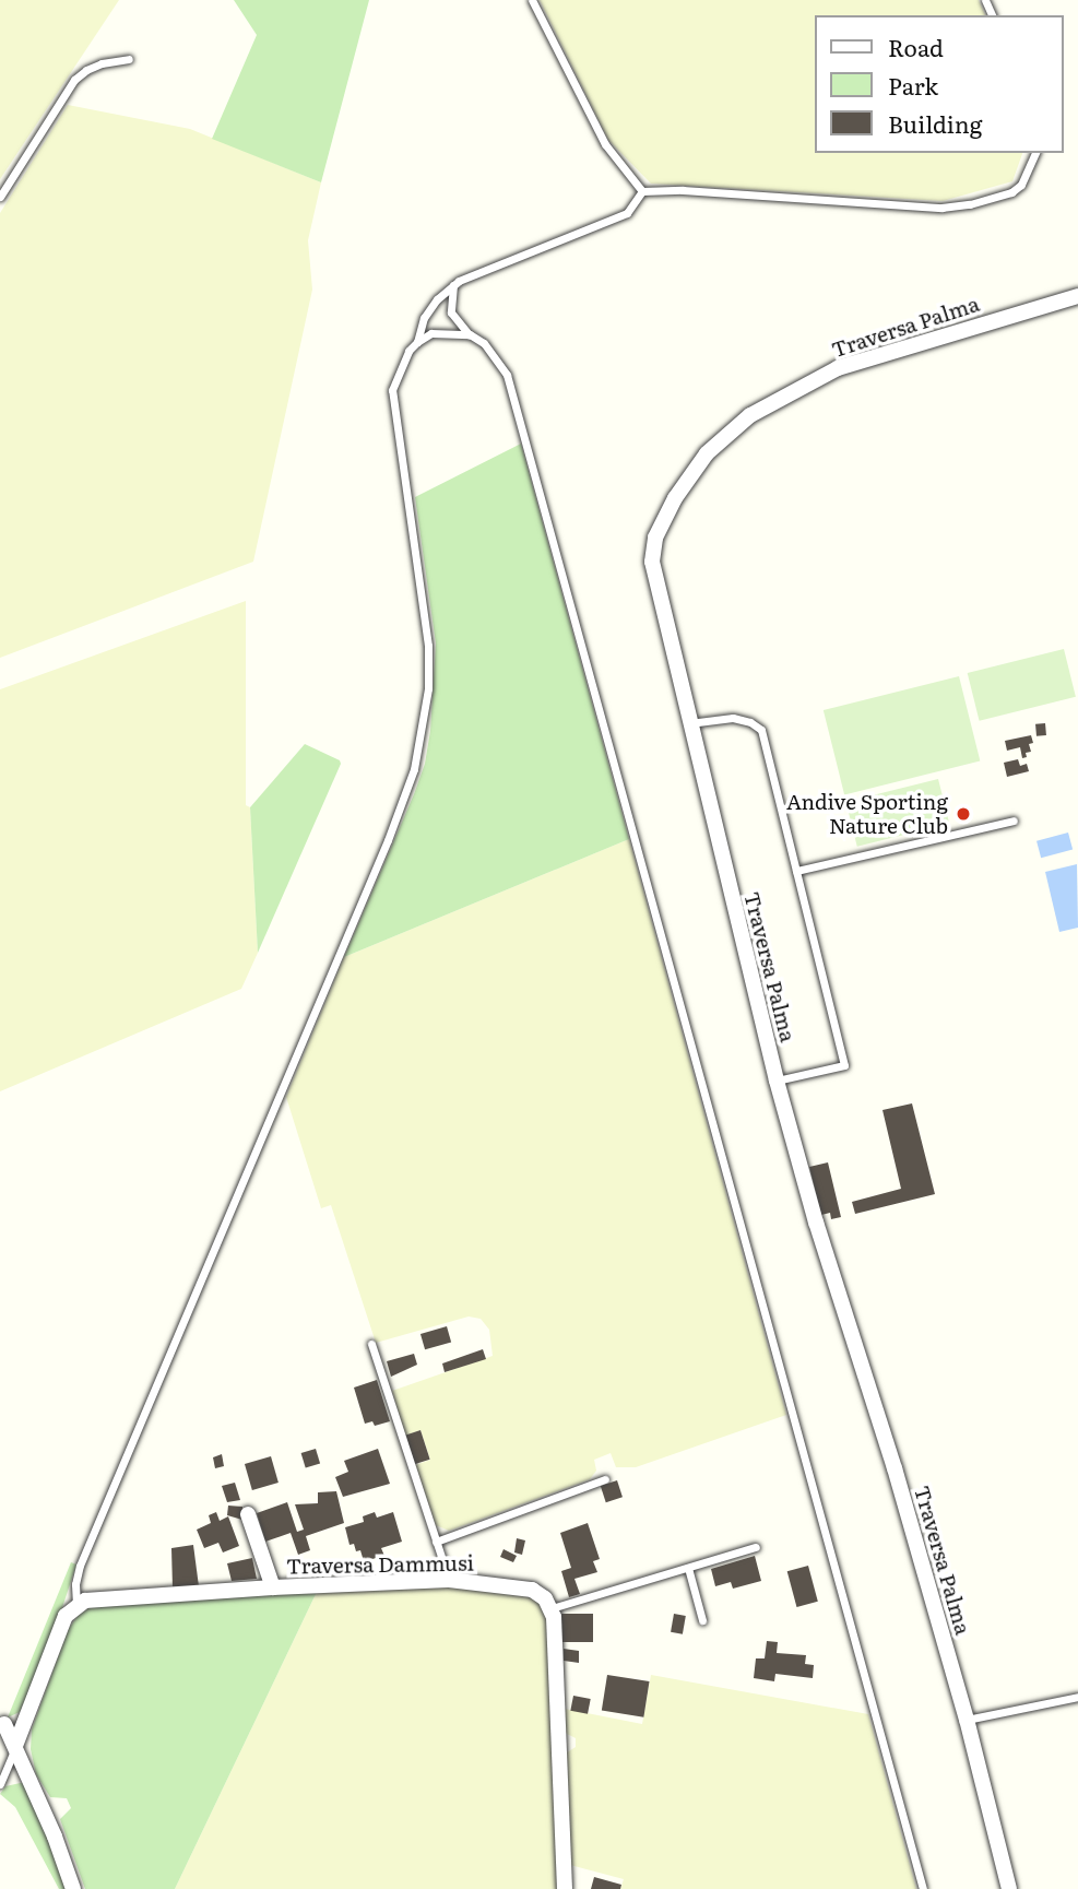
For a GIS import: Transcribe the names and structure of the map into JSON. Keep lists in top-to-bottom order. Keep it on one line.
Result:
{"streets":{"street":["Traversa Palma","Traversa Dammusi"]},"places":["Andive Sporting Nature Club"],"legend":["Road","Park","Building"]}
